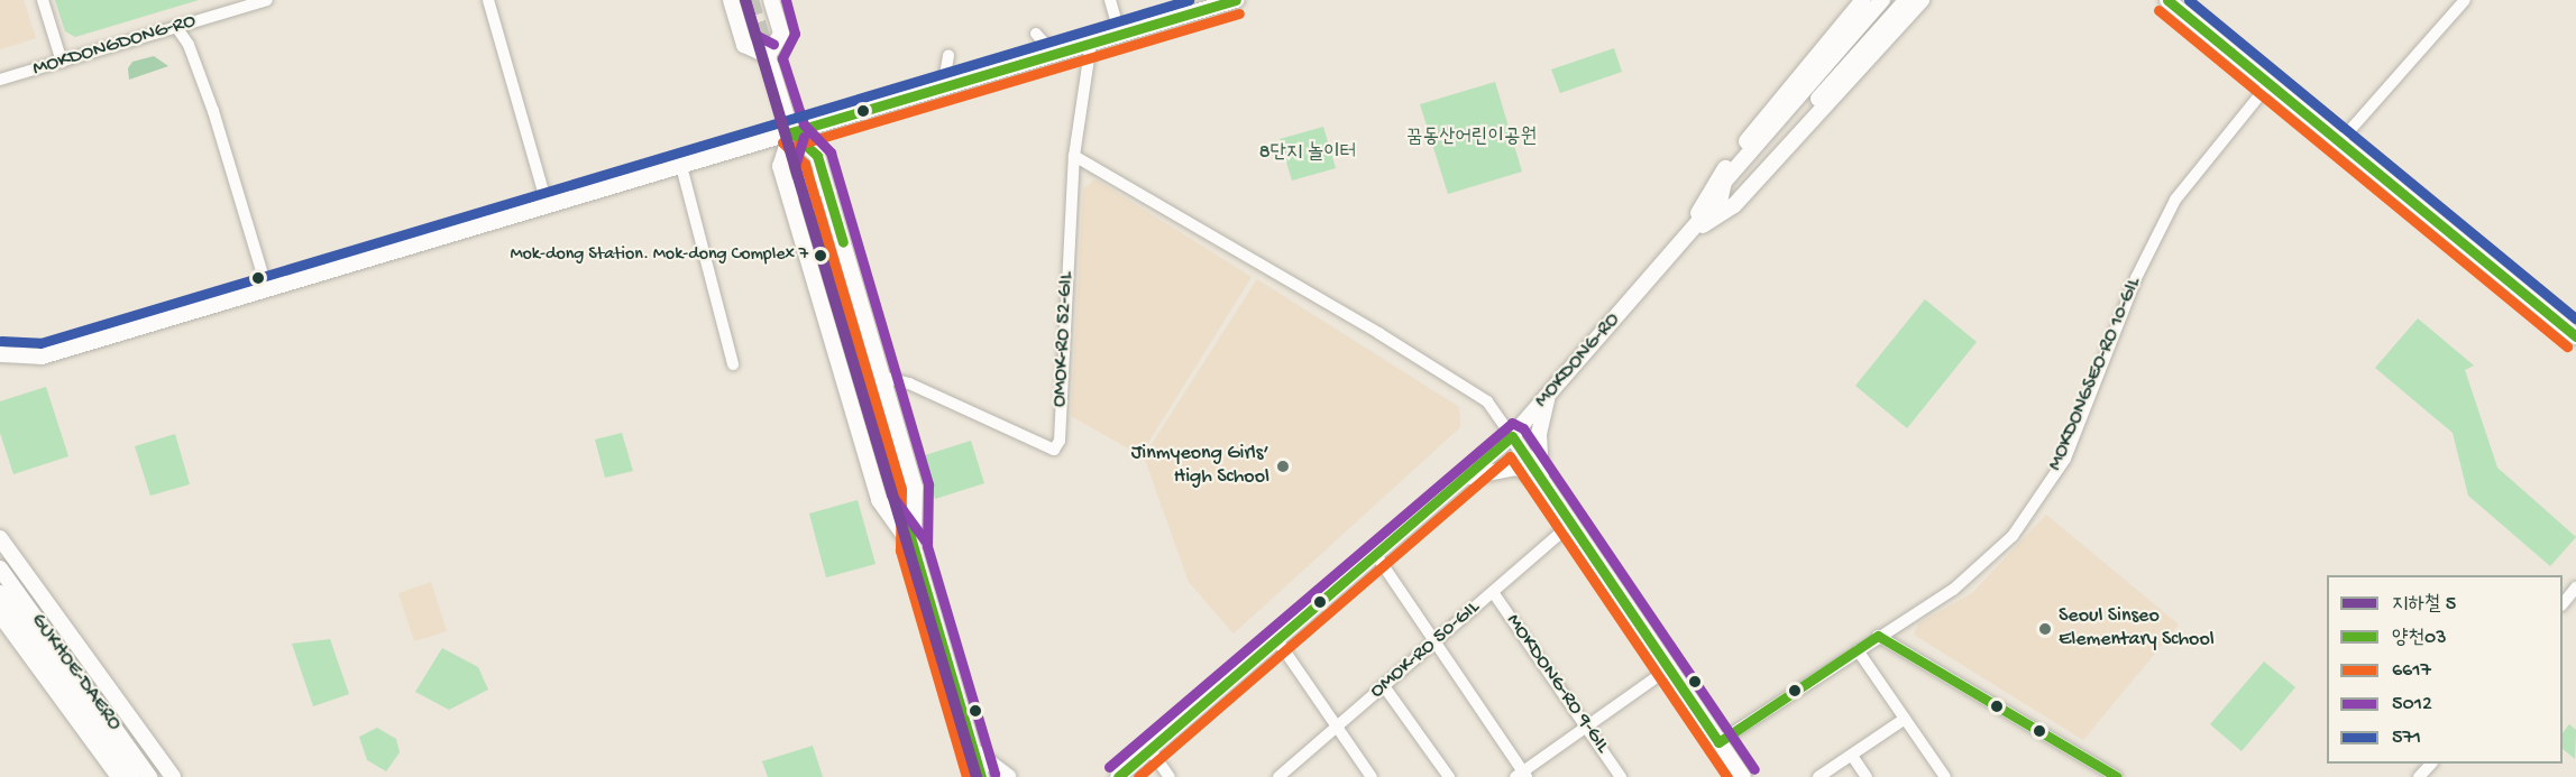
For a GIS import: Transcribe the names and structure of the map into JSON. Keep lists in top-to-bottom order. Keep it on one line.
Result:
{"streets":{"main road":["MOKDONG-RO","GUKHOE-DAERO"],"street":["MOKDONGDONG-RO","OMOK-RO 52-GIL","MOKDONGSEO-RO 10-GIL","OMOK-RO 50-GIL","MOKDONG-RO 9-GIL"]},"crossings":[["OMOK-RO 50-GIL","MOKDONG-RO 9-GIL"]],"parks":["꿈동산어린이공원","8단지 놀이터"],"places":["Mok-dong Station. Mok-dong Complex 7","Jinmyeong Girls’ High School","Seoul Sinseo Elementary School"],"lines":["metro line 5","transit line 양천03","transit line 5012","transit line 571","transit line 6617"],"legend":["지하철 5","양천03","6617","5012","571"]}
